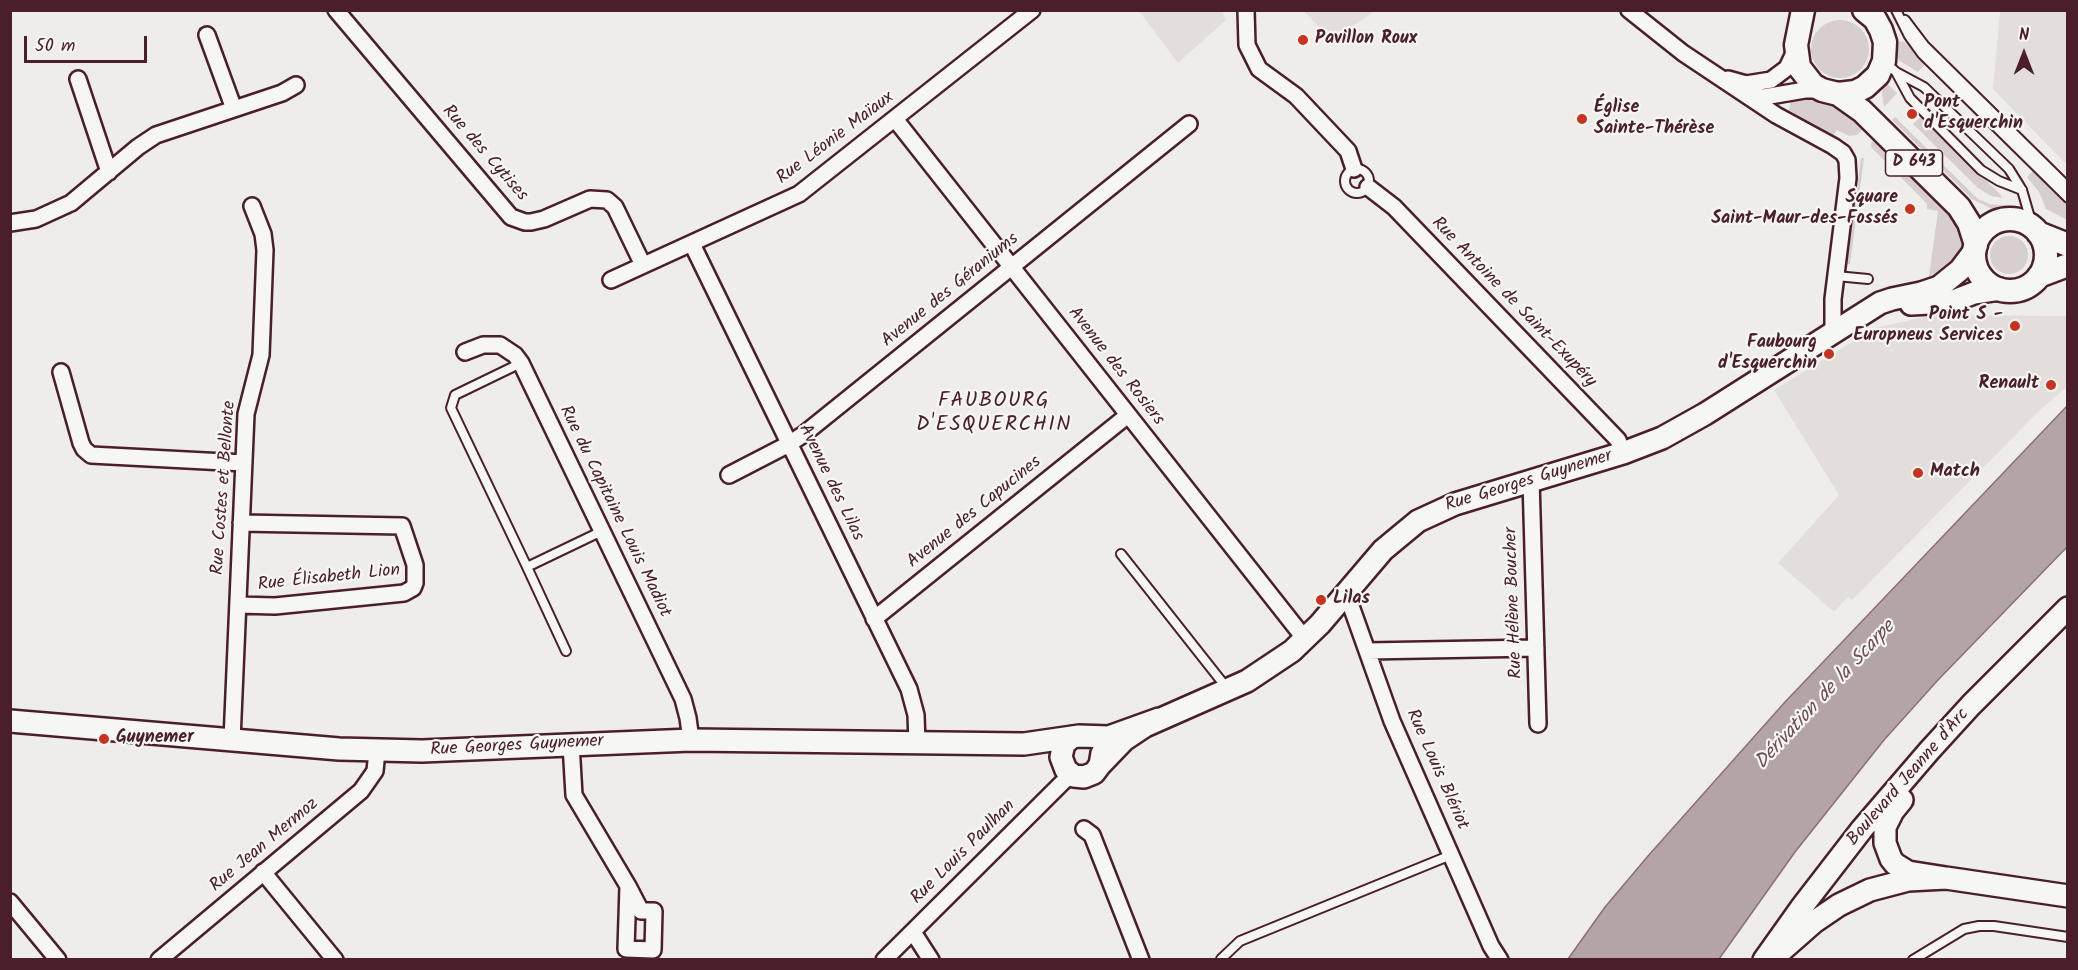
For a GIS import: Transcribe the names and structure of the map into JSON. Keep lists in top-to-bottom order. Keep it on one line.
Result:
{"streets":{"main road":["D 643","Rue Georges Guynemer","Boulevard Jeanne d'Arc"],"street":["Rue Léonie Maïaux","Rue des Cytises","Avenue des Géraniums","Rue Antoine de Saint-Exupéry","Avenue des Rosiers","Avenue des Lilas","Rue Costes et Bellonte","Rue du Capitaine Louis Madiot","Avenue des Capucines","Rue Élisabeth Lion","Rue Hélène Boucher","Rue Louis Blériot","Rue Jean Mermoz","Rue Louis Paulhan"]},"crossings":[["Rue Léonie Maïaux","Rue des Cytises"],["Rue Léonie Maïaux","Avenue des Rosiers"],["Rue Léonie Maïaux","Avenue des Lilas"],["Avenue des Géraniums","Avenue des Rosiers"],["Avenue des Géraniums","Avenue des Lilas"],["Rue Antoine de Saint-Exupéry","Rue Georges Guynemer"],["Avenue des Rosiers","Rue Georges Guynemer"],["Avenue des Rosiers","Avenue des Capucines"],["Rue Georges Guynemer","Avenue des Lilas"],["Rue Georges Guynemer","Rue Costes et Bellonte"],["Rue Georges Guynemer","Rue du Capitaine Louis Madiot"],["Rue Georges Guynemer","Rue Hélène Boucher"],["Rue Georges Guynemer","Rue Louis Blériot"],["Rue Georges Guynemer","Rue Jean Mermoz"],["Rue Georges Guynemer","Rue Louis Paulhan"],["Avenue des Lilas","Avenue des Capucines"],["Rue Costes et Bellonte","Rue Élisabeth Lion"]],"districts":["FAUBOURG D'ESQUERCHIN"],"water":["Dérivation de la Scarpe"],"places":["Pavillon Roux","Pont d'Esquerchin","Église Sainte-Thérèse","Square Saint-Maur-des-Fossés","Point S - Europneus Services","Faubourg d'Esquerchin","Renault","Match","Lilas","Guynemer"],"scale_bar":"50 m","north":"top"}
